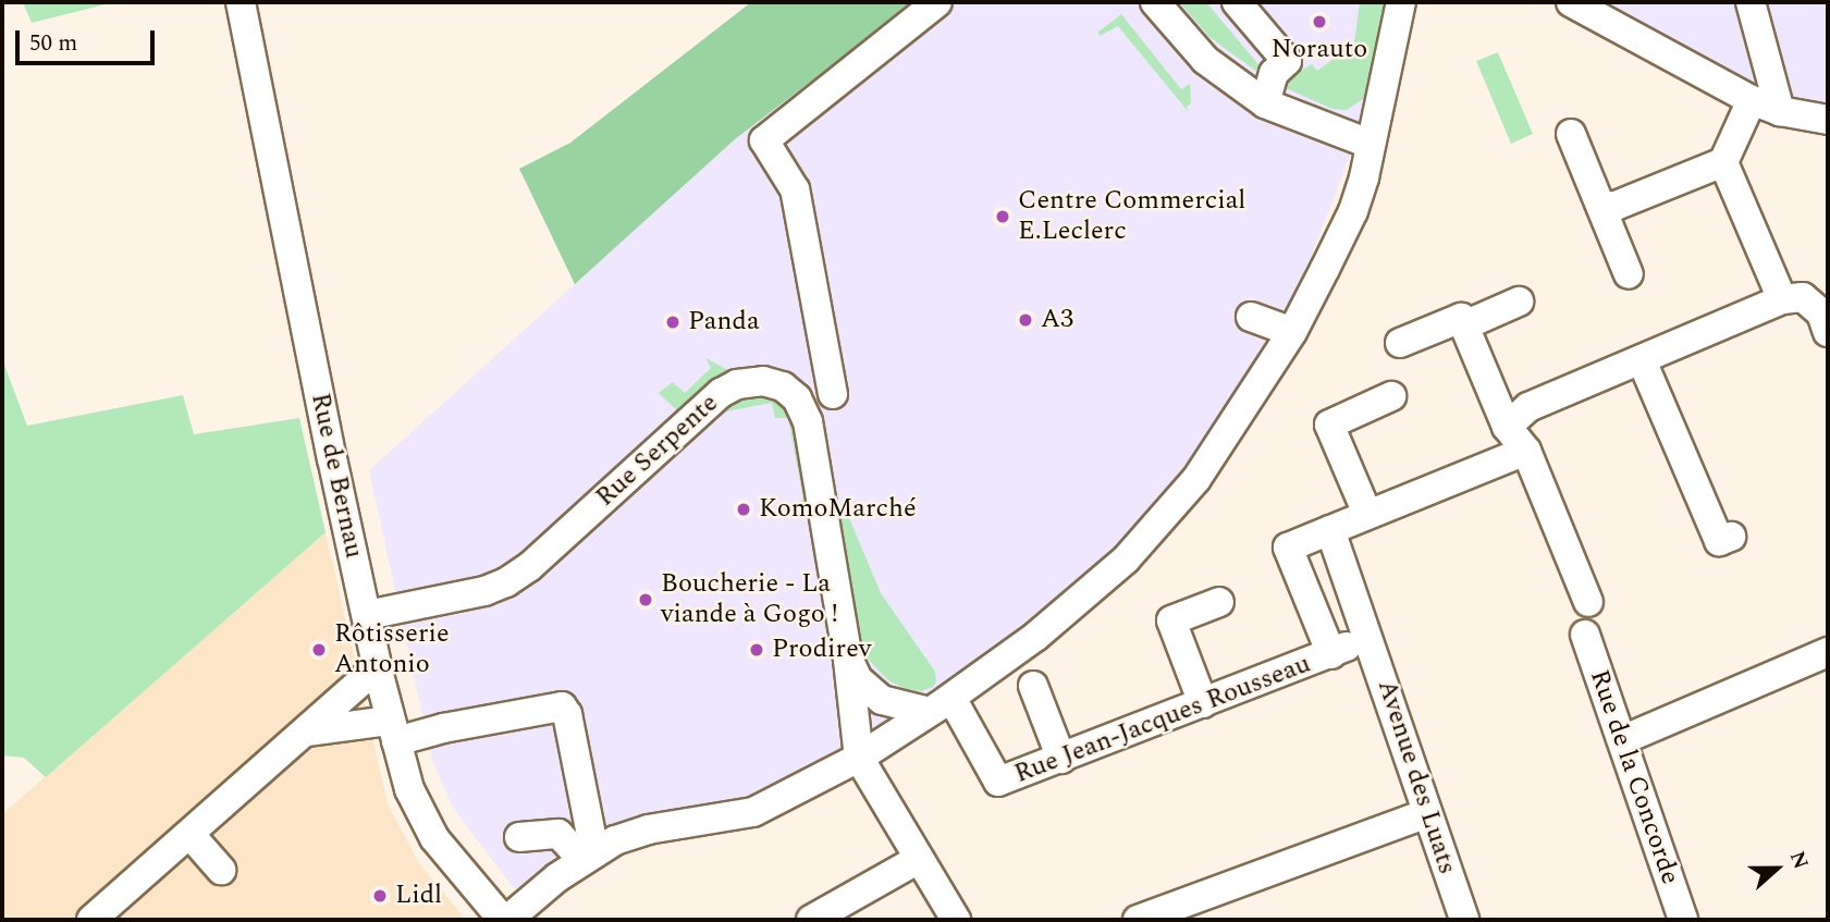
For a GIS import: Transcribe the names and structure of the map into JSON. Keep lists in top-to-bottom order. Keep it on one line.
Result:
{"streets":{"street":["Rue Serpente","Rue de Bernau","Rue Jean-Jacques Rousseau","Avenue des Luats","Rue de la Concorde"]},"crossings":[["Rue Serpente","Rue de Bernau"],["Rue Serpente","Rue Jean-Jacques Rousseau"],["Rue Jean-Jacques Rousseau","Avenue des Luats"]],"places":["Norauto","Centre Commercial E.Leclerc","A3","Panda","KomoMarché","Boucherie - La viande à Gogo !","Rôtisserie Antonio","Prodirev","Lidl"],"scale_bar":"50 m","north":"right"}
